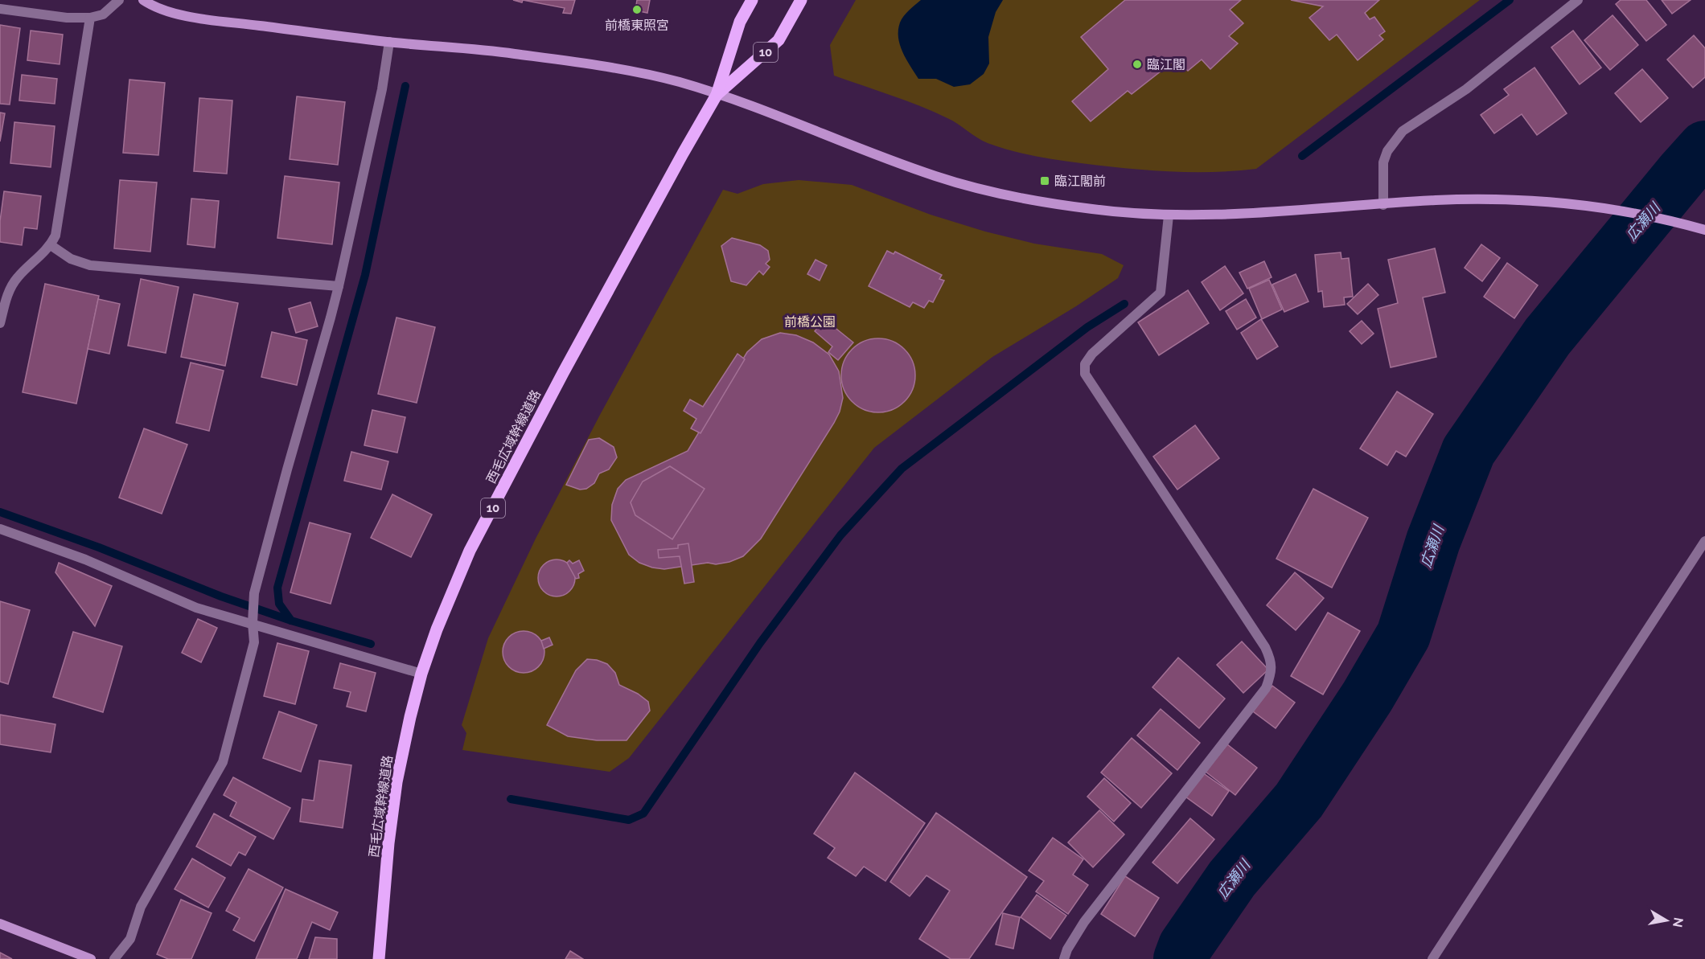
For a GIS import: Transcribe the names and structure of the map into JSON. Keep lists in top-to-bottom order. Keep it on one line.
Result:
{"streets":{"main road":["10","西毛広域幹線道路"]},"water":["広瀬川"],"parks":["前橋公園"],"places":{"other":["前橋東照宮","臨江閣"],"transit":["臨江閣前"]},"north":"right"}
